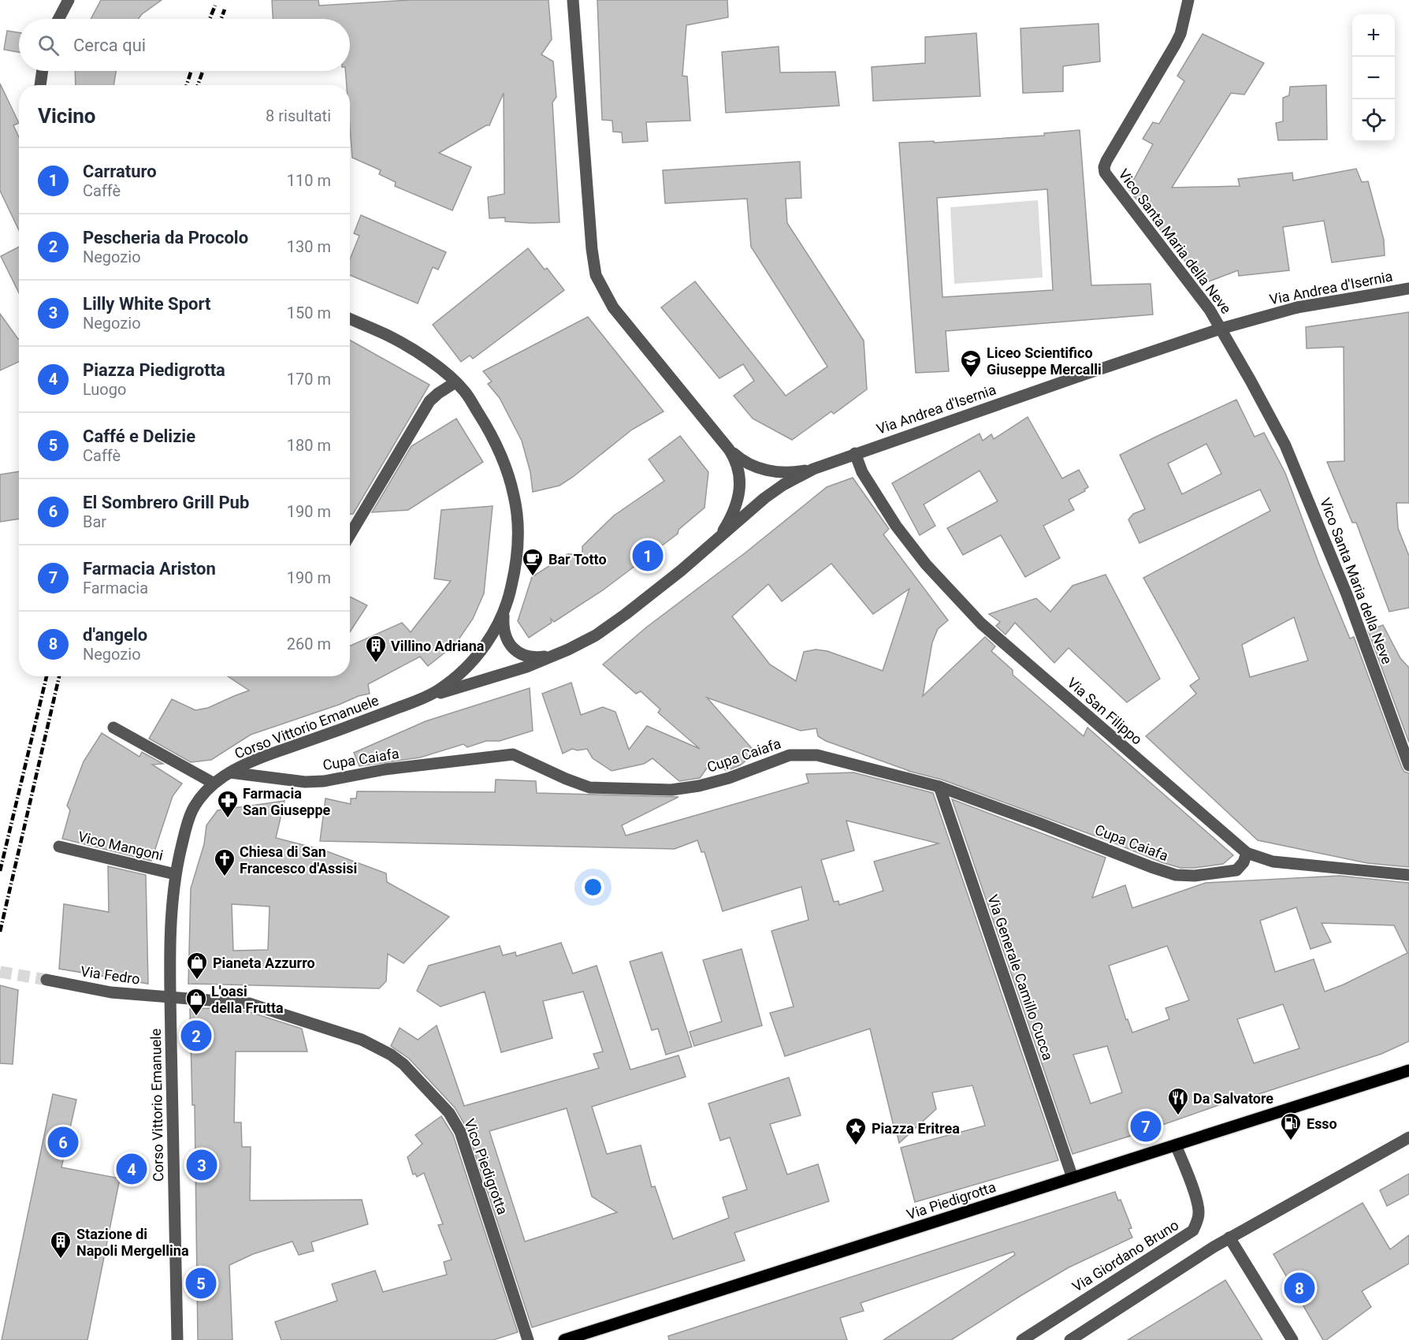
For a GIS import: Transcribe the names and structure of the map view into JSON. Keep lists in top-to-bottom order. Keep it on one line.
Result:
{"streets":{"main road":["Via Piedigrotta"],"street":["Vico Santa Maria della Neve","Via Andrea d'Isernia","Via San Filippo","Corso Vittorio Emanuele","Cupa Caiafa","Vico Mangoni","Via Fedro","Via Generale Camillo Cucca","Vico Piedigrotta","Via Giordano Bruno"]},"crossings":[["Via Andrea d'Isernia","Via San Filippo"],["Via San Filippo","Cupa Caiafa"],["Corso Vittorio Emanuele","Cupa Caiafa"],["Corso Vittorio Emanuele","Vico Mangoni"],["Corso Vittorio Emanuele","Via Fedro"],["Corso Vittorio Emanuele","Vico Piedigrotta"],["Cupa Caiafa","Via Generale Camillo Cucca"],["Via Fedro","Vico Piedigrotta"],["Via Generale Camillo Cucca","Via Piedigrotta"],["Via Piedigrotta","Via Giordano Bruno"]],"places":{"school or university":["Liceo Scientifico Giuseppe Mercalli"],"cafe":["Bar Totto"],"building":["Villino Adriana","Stazione di Napoli Mergellina"],"pharmacy":["Farmacia San Giuseppe"],"church":["Chiesa di San Francesco d'Assisi"],"shop":["Pianeta Azzurro","L'oasi della Frutta"],"restaurant":["Da Salvatore"],"fuel station":["Esso"],"place":["Piazza Eritrea"]},"page":{"map_buttons":["+","−"],"search":"Cerca qui","heading":["Vicino","8 risultati"],"list":[{"mark":"1","name":"Carraturo","note":"Caffè","value":"110 m"},{"mark":"2","name":"Pescheria da Procolo","note":"Negozio","value":"130 m"},{"mark":"3","name":"Lilly White Sport","note":"Negozio","value":"150 m"},{"mark":"4","name":"Piazza Piedigrotta","note":"Luogo","value":"170 m"},{"mark":"5","name":"Caffé e Delizie","note":"Caffè","value":"180 m"},{"mark":"6","name":"El Sombrero Grill Pub","note":"Bar","value":"190 m"},{"mark":"7","name":"Farmacia Ariston","note":"Farmacia","value":"190 m"},{"mark":"8","name":"d'angelo","note":"Negozio","value":"260 m"}],"pins":["1","2","7","6","3","4","5","8"]}}
